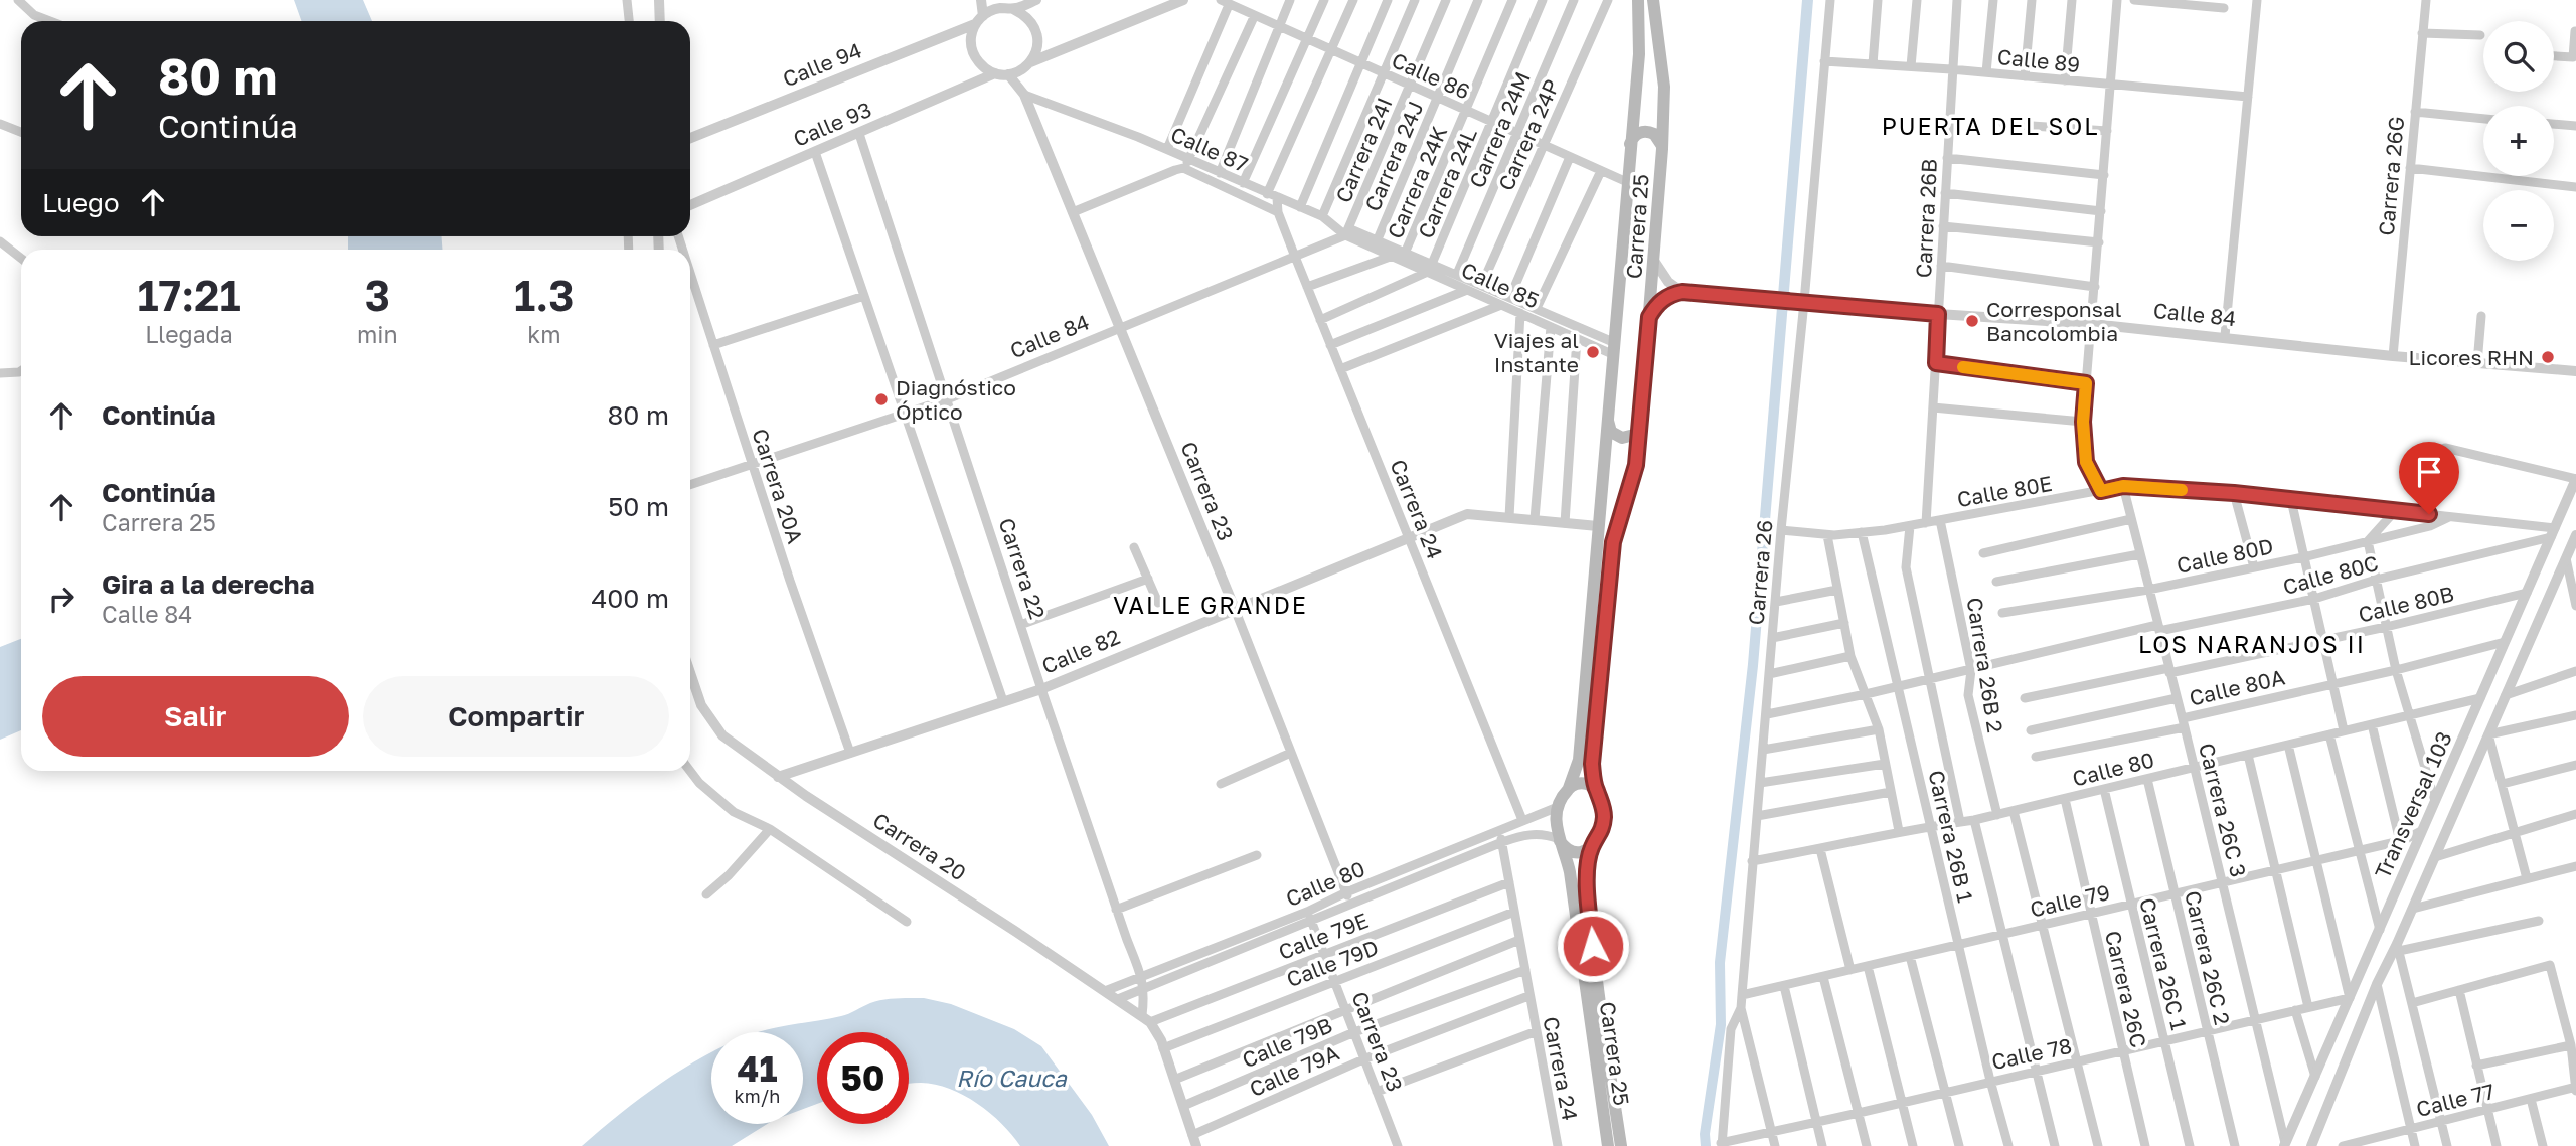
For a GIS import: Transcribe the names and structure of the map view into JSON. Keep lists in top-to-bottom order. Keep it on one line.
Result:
{"streets":{"main road":["Carrera 25"],"street":["Calle 89","Calle 94","Calle 86","Calle 93","Carrera 24M","Carrera 24P","Calle 87","Carrera 24I","Carrera 24J","Carrera 26G","Carrera 24K","Carrera 24L","Carrera 26B","Calle 85","Calle 84","Carrera 20A","Carrera 23","Calle 80E","Carrera 24","Calle 80D","Carrera 22","Carrera 26","Calle 80C","Calle 80B","Calle 82","Carrera 26B 2","Calle 80A","Calle 80","Transversal 103","Carrera 26C 3","Carrera 26B 1","Carrera 20","Calle 79","Calle 79E","Carrera 26C 2","Calle 79D","Carrera 26C 1","Carrera 26C","Calle 79B","Calle 78","Calle 79A","Calle 77"]},"crossings":[["Calle 89","Carrera 26B"],["Calle 89","Carrera 26"],["Calle 94","Calle 93"],["Calle 94","Carrera 23"],["Calle 86","Carrera 24M"],["Calle 86","Carrera 24P"],["Calle 86","Carrera 24I"],["Calle 86","Carrera 24J"],["Calle 86","Carrera 24K"],["Calle 86","Carrera 24L"],["Calle 86","Carrera 25"],["Calle 93","Carrera 23"],["Calle 93","Carrera 22"],["Calle 87","Carrera 24I"],["Calle 87","Carrera 24J"],["Calle 87","Calle 85"],["Calle 87","Calle 84"],["Calle 87","Carrera 23"],["Calle 87","Carrera 24"],["Carrera 24I","Calle 84"],["Carrera 24J","Calle 85"],["Carrera 26G","Calle 84"],["Carrera 24K","Calle 85"],["Carrera 24L","Calle 85"],["Carrera 26B","Calle 84"],["Carrera 26B","Calle 80E"],["Carrera 25","Calle 85"],["Carrera 25","Calle 82"],["Carrera 25","Calle 80"],["Calle 84","Carrera 20A"],["Calle 84","Carrera 23"],["Calle 84","Carrera 24"],["Calle 84","Carrera 22"],["Calle 84","Carrera 26"],["Carrera 20A","Calle 82"],["Carrera 23","Calle 82"],["Carrera 23","Calle 80"],["Carrera 23","Calle 79E"],["Carrera 23","Calle 79D"],["Carrera 23","Calle 79B"],["Carrera 23","Calle 79A"],["Calle 80E","Calle 80D"],["Calle 80E","Carrera 26"],["Calle 80E","Calle 80C"],["Calle 80E","Carrera 26B 2"],["Calle 80E","Transversal 103"],["Calle 80E","Carrera 26C 3"],["Calle 80E","Carrera 26B 1"],["Carrera 24","Calle 82"],["Carrera 24","Calle 80"],["Carrera 24","Calle 79E"],["Carrera 24","Calle 79D"],["Carrera 24","Calle 79B"],["Carrera 24","Calle 79A"],["Calle 80D","Carrera 26C 3"],["Carrera 22","Calle 82"],["Carrera 22","Calle 80"],["Carrera 22","Carrera 20"],["Carrera 22","Calle 79E"],["Carrera 26","Calle 80C"],["Carrera 26","Calle 80"],["Carrera 26","Calle 79"],["Carrera 26","Calle 78"],["Calle 80C","Carrera 26B 2"],["Calle 80C","Transversal 103"],["Calle 80C","Carrera 26C 3"],["Calle 80C","Carrera 26B 1"],["Calle 80B","Transversal 103"],["Calle 80B","Carrera 26C 3"],["Calle 82","Carrera 20"],["Carrera 26B 2","Calle 80"],["Calle 80A","Transversal 103"],["Calle 80A","Carrera 26C 3"],["Calle 80","Transversal 103"],["Calle 80","Carrera 26C 3"],["Calle 80","Carrera 26B 1"],["Calle 80","Carrera 20"],["Calle 80","Carrera 26C 2"],["Calle 80","Carrera 26C 1"],["Calle 80","Carrera 26C"],["Transversal 103","Carrera 26C 3"],["Transversal 103","Calle 79"],["Transversal 103","Calle 78"],["Carrera 26C 3","Calle 79"],["Carrera 26C 3","Calle 78"],["Carrera 26B 1","Calle 79"],["Carrera 26B 1","Calle 78"],["Carrera 20","Calle 79E"],["Carrera 20","Calle 79D"],["Calle 79","Carrera 26C 2"],["Calle 79","Carrera 26C 1"],["Calle 79","Carrera 26C"],["Carrera 26C 2","Calle 78"],["Carrera 26C 1","Calle 78"],["Carrera 26C","Calle 78"]],"districts":["PUERTA DEL SOL","VALLE GRANDE","LOS NARANJOS II"],"water":["Río Cauca"],"places":["Corresponsal Bancolombia","Viajes al Instante","Licores RHN","Diagnóstico Óptico"],"page":{"map_buttons":["+","−"],"turn":["80 m","Continúa"],"then":"Luego","eta":["17:21","Llegada","3","min","1.3","km"],"list":[{"name":"Continúa","value":"80 m"},{"name":"Continúa","note":"Carrera 25","value":"50 m"},{"name":"Gira a la derecha","note":"Calle 84","value":"400 m"}],"buttons":["Salir","Compartir"],"speed":"41 km/h","limit":"50"}}
